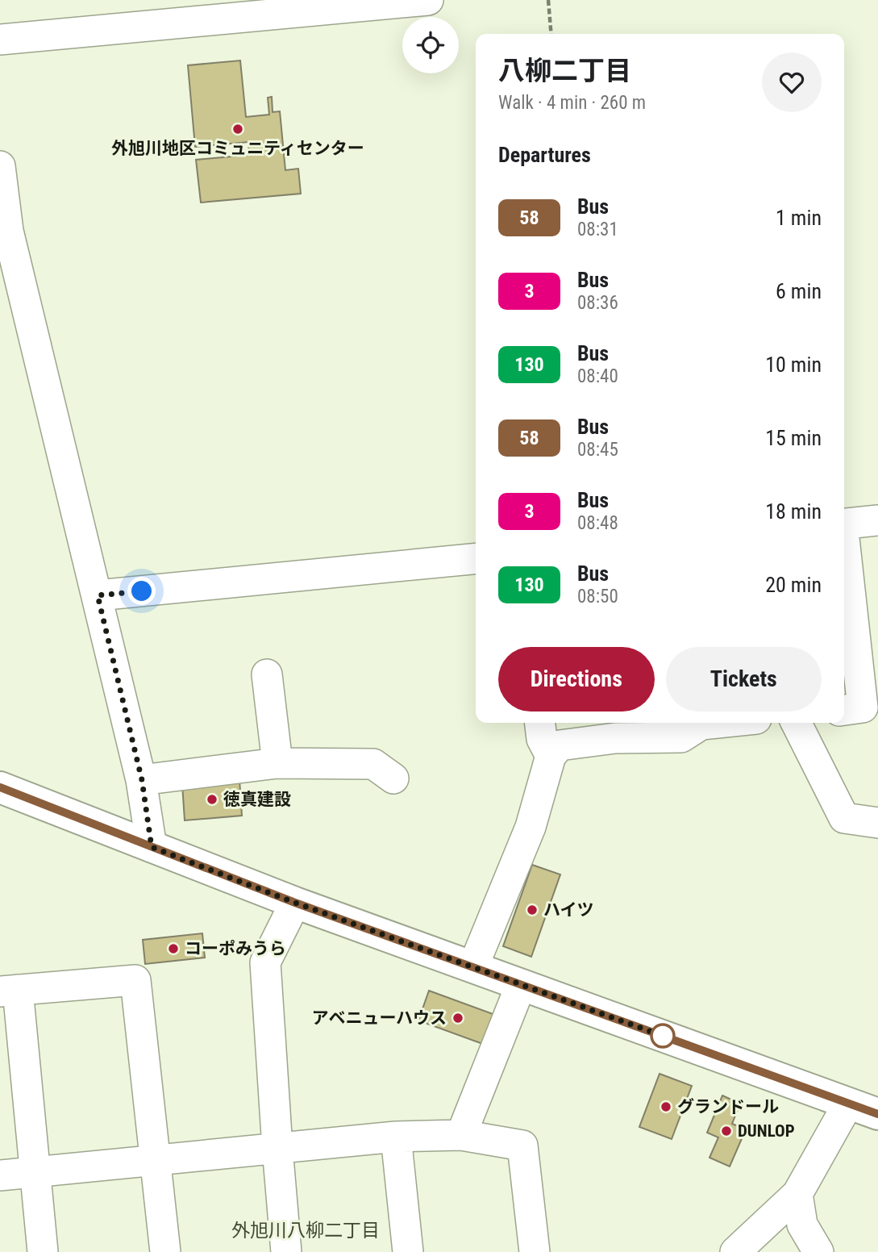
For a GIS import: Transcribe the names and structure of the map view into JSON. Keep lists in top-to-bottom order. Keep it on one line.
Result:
{"districts":["外旭川八柳二丁目"],"places":["外旭川地区コミュニティセンター","徳真建設","ハイツ","コーポみうら","アベニューハウス","グランドール","DUNLOP"],"lines":["bus line 58"],"page":{"heading":[["八柳二丁目","Walk · 4 min · 260 m"],"Departures"],"list":[{"mark":"58","name":"Bus","note":"08:31","value":"1 min"},{"mark":"3","name":"Bus","note":"08:36","value":"6 min"},{"mark":"130","name":"Bus","note":"08:40","value":"10 min"},{"mark":"58","name":"Bus","note":"08:45","value":"15 min"},{"mark":"3","name":"Bus","note":"08:48","value":"18 min"},{"mark":"130","name":"Bus","note":"08:50","value":"20 min"}],"buttons":["Directions","Tickets"]}}
